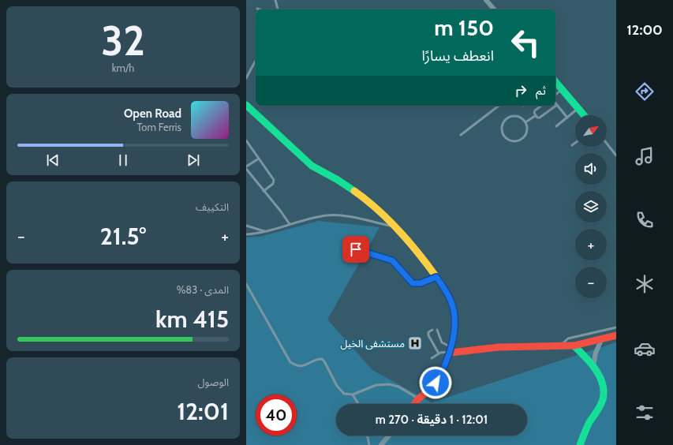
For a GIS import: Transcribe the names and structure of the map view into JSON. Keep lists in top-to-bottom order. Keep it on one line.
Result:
{"places":{"hospital":["مستشفى الخيل"]},"north":"top right","page":{"tabs":"12:00","tile":[["32","km/h"],"التكييف",["المدى · 83%","415 km"],["الوصول","12:01"]],"turn":["150 m","انعطف يسارًا"],"then":"ثم","song":["Open Road","Tom Ferris"],"map_buttons":["+","−"],"heat":["−","21.5°","+"],"limit":"40","trip":"12:01 · 1 دقيقة · 270 m"}}
